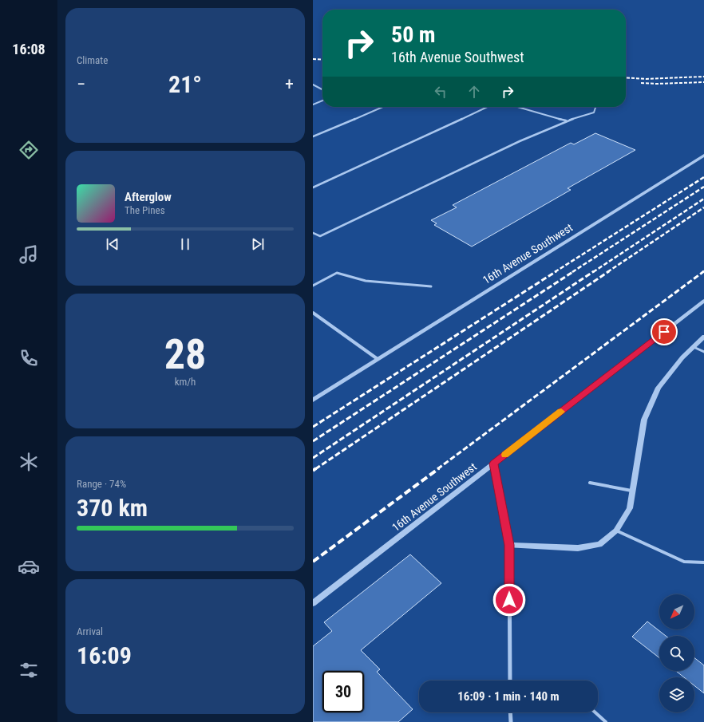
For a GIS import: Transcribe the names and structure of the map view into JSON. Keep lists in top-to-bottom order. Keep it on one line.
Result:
{"streets":{"street":["16th Avenue Southwest"]},"north":"bottom left","page":{"tabs":"16:08","tile":["Climate",["28","km/h"],["Range · 74%","370 km"],["Arrival","16:09"]],"turn":["50 m","16th Avenue Southwest"],"heat":["−","21°","+"],"song":["Afterglow","The Pines"],"limit":"30","trip":"16:09 · 1 min · 140 m"}}
